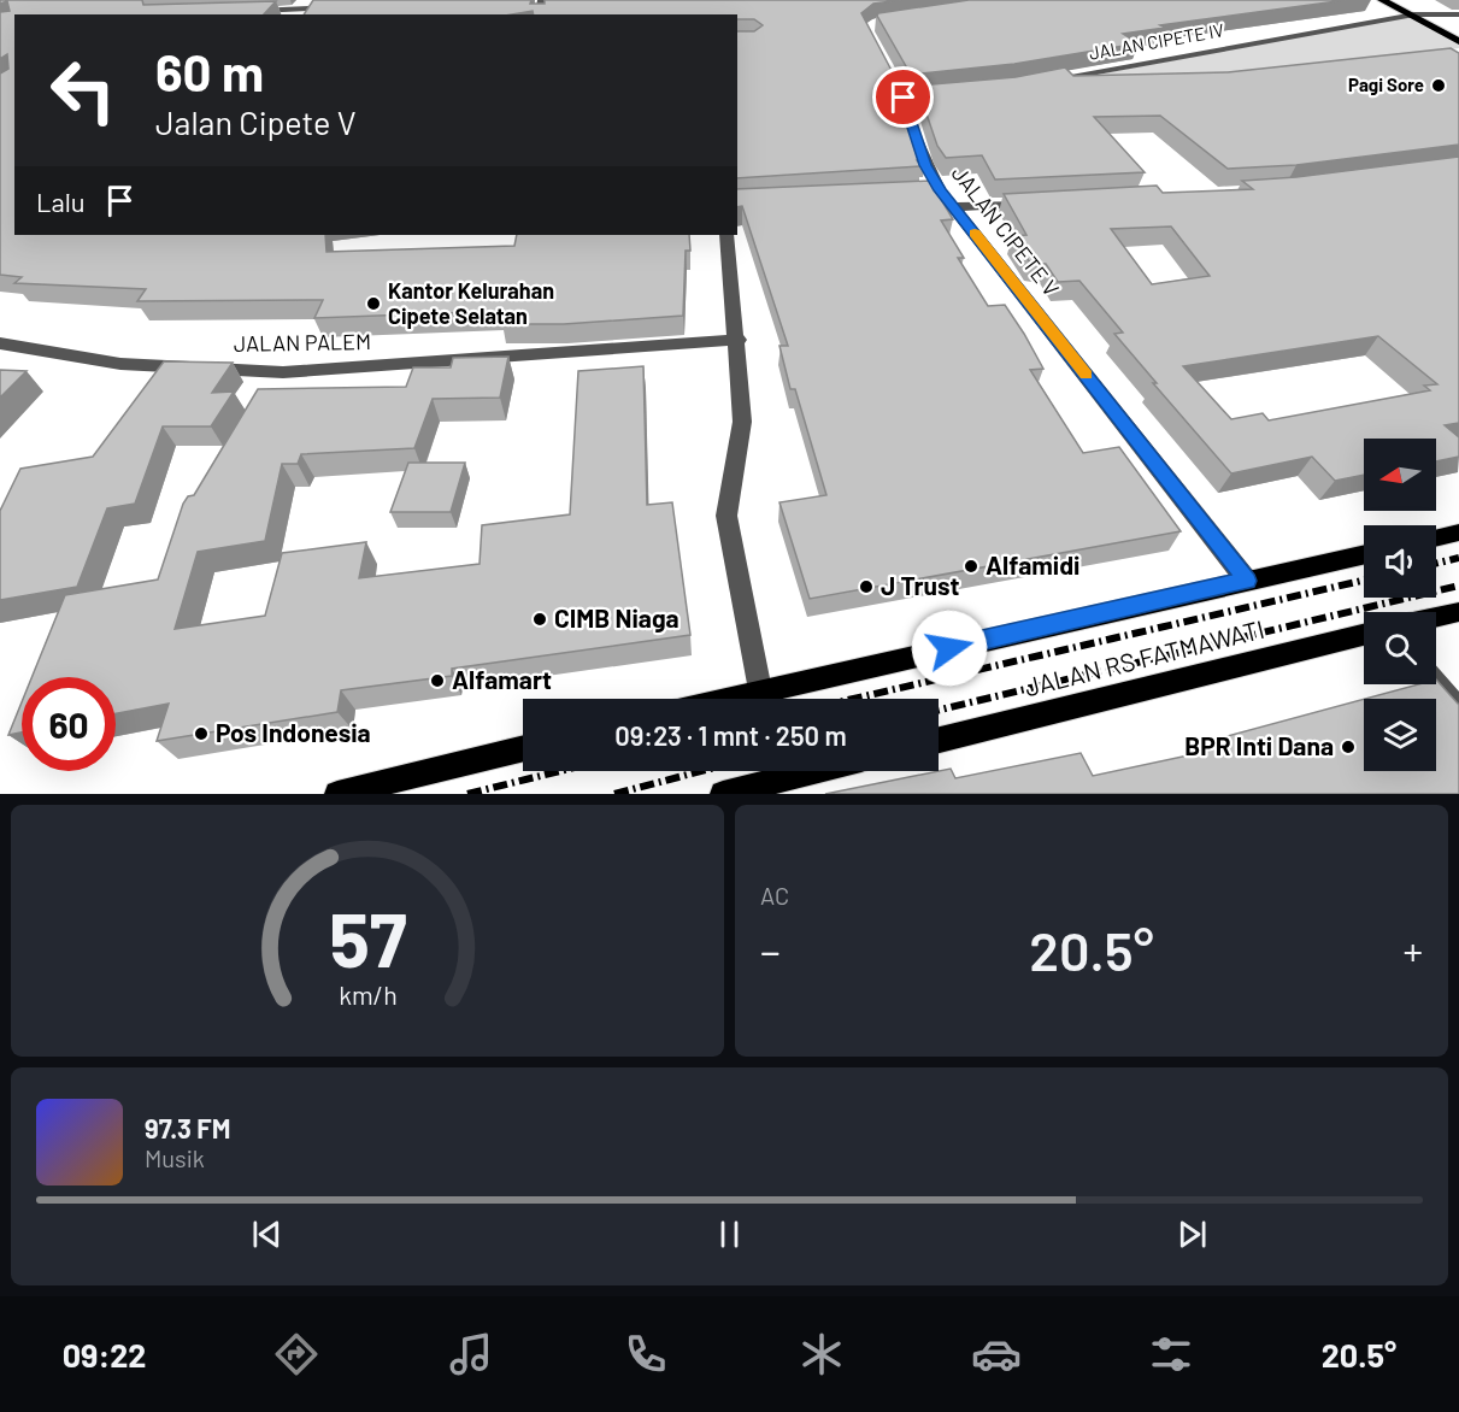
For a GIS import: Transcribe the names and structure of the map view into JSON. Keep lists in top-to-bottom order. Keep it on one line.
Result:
{"streets":{"main road":["JALAN RS FATMAWATI"],"street":["JALAN CIPETE IV","JALAN CIPETE V","JALAN PALEM"]},"places":["Pagi Sore","Kantor Kelurahan Cipete Selatan","Alfamidi","J Trust","CIMB Niaga","Alfamart","Pos Indonesia","BPR Inti Dana"],"north":"left","page":{"turn":["60 m","Jalan Cipete V"],"then":"Lalu","limit":"60","trip":"09:23 · 1 mnt · 250 m","tile":"AC","heat":["−","20.5°","+"],"song":["97.3 FM","Musik"],"tabs":["09:22","20.5°"],"gauge":["57","km/h"]}}
